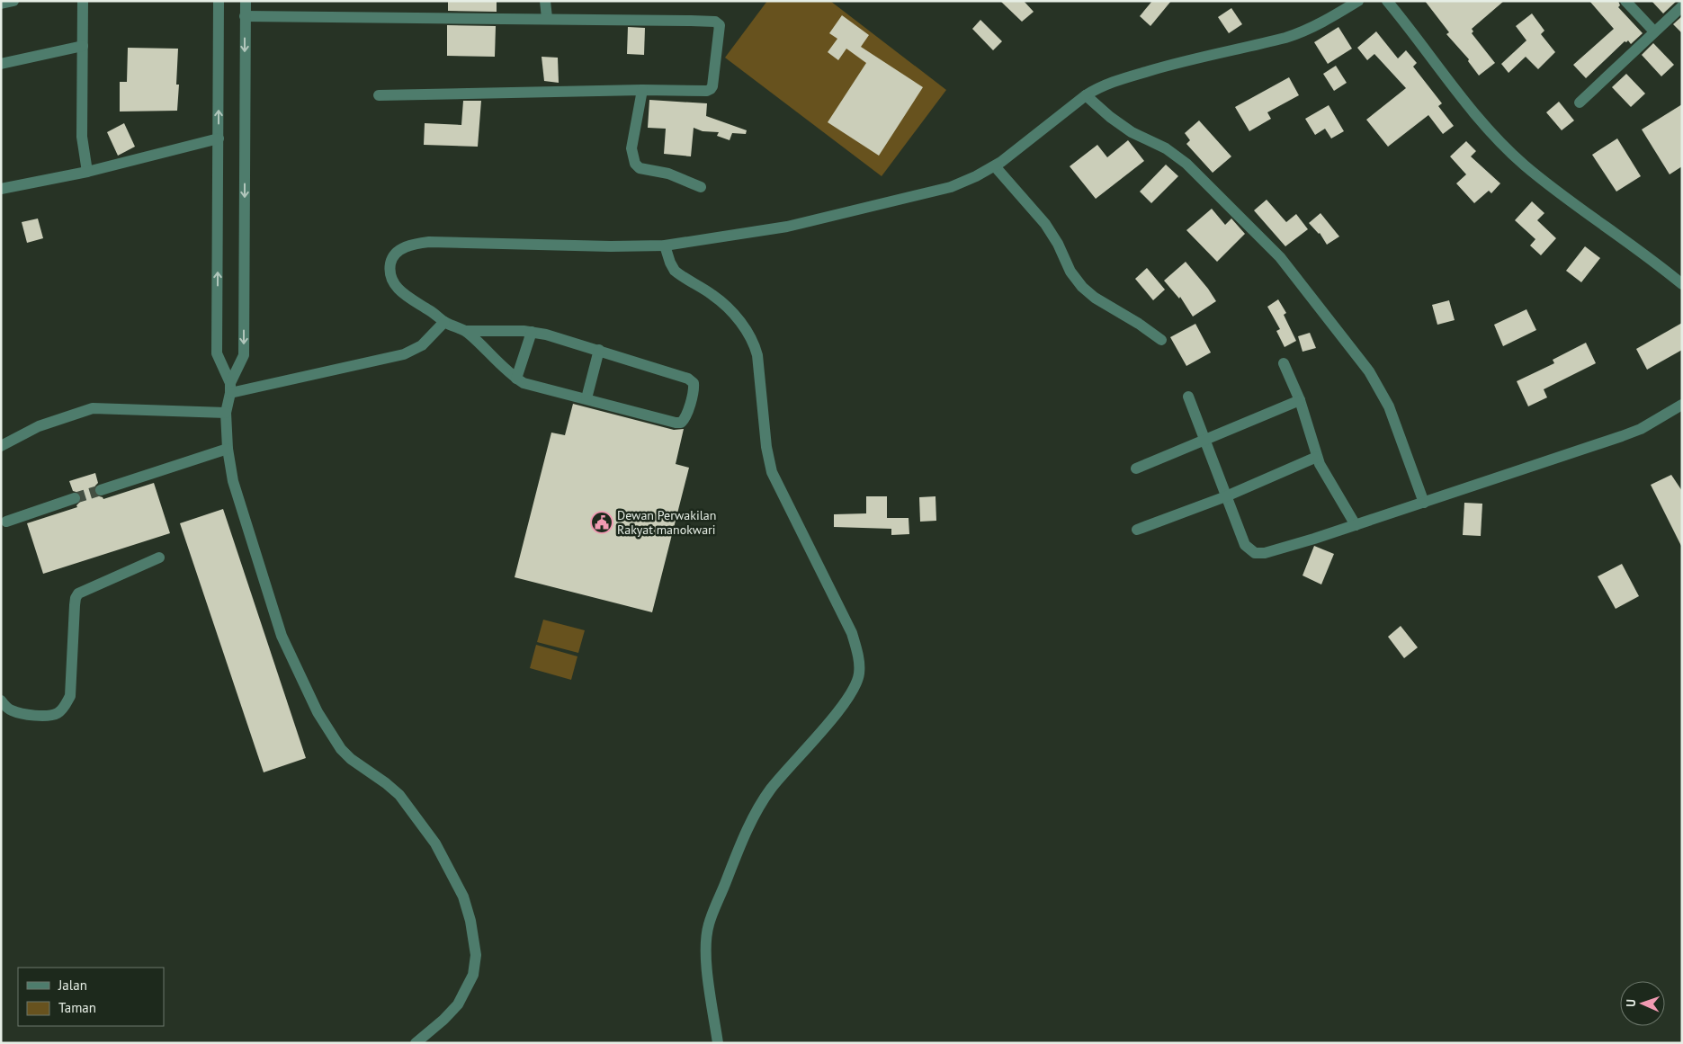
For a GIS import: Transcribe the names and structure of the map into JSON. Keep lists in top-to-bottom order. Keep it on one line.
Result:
{"places":{"public building":["Dewan Perwakilan Rakyat manokwari"]},"legend":["Jalan","Taman"],"north":"left"}
